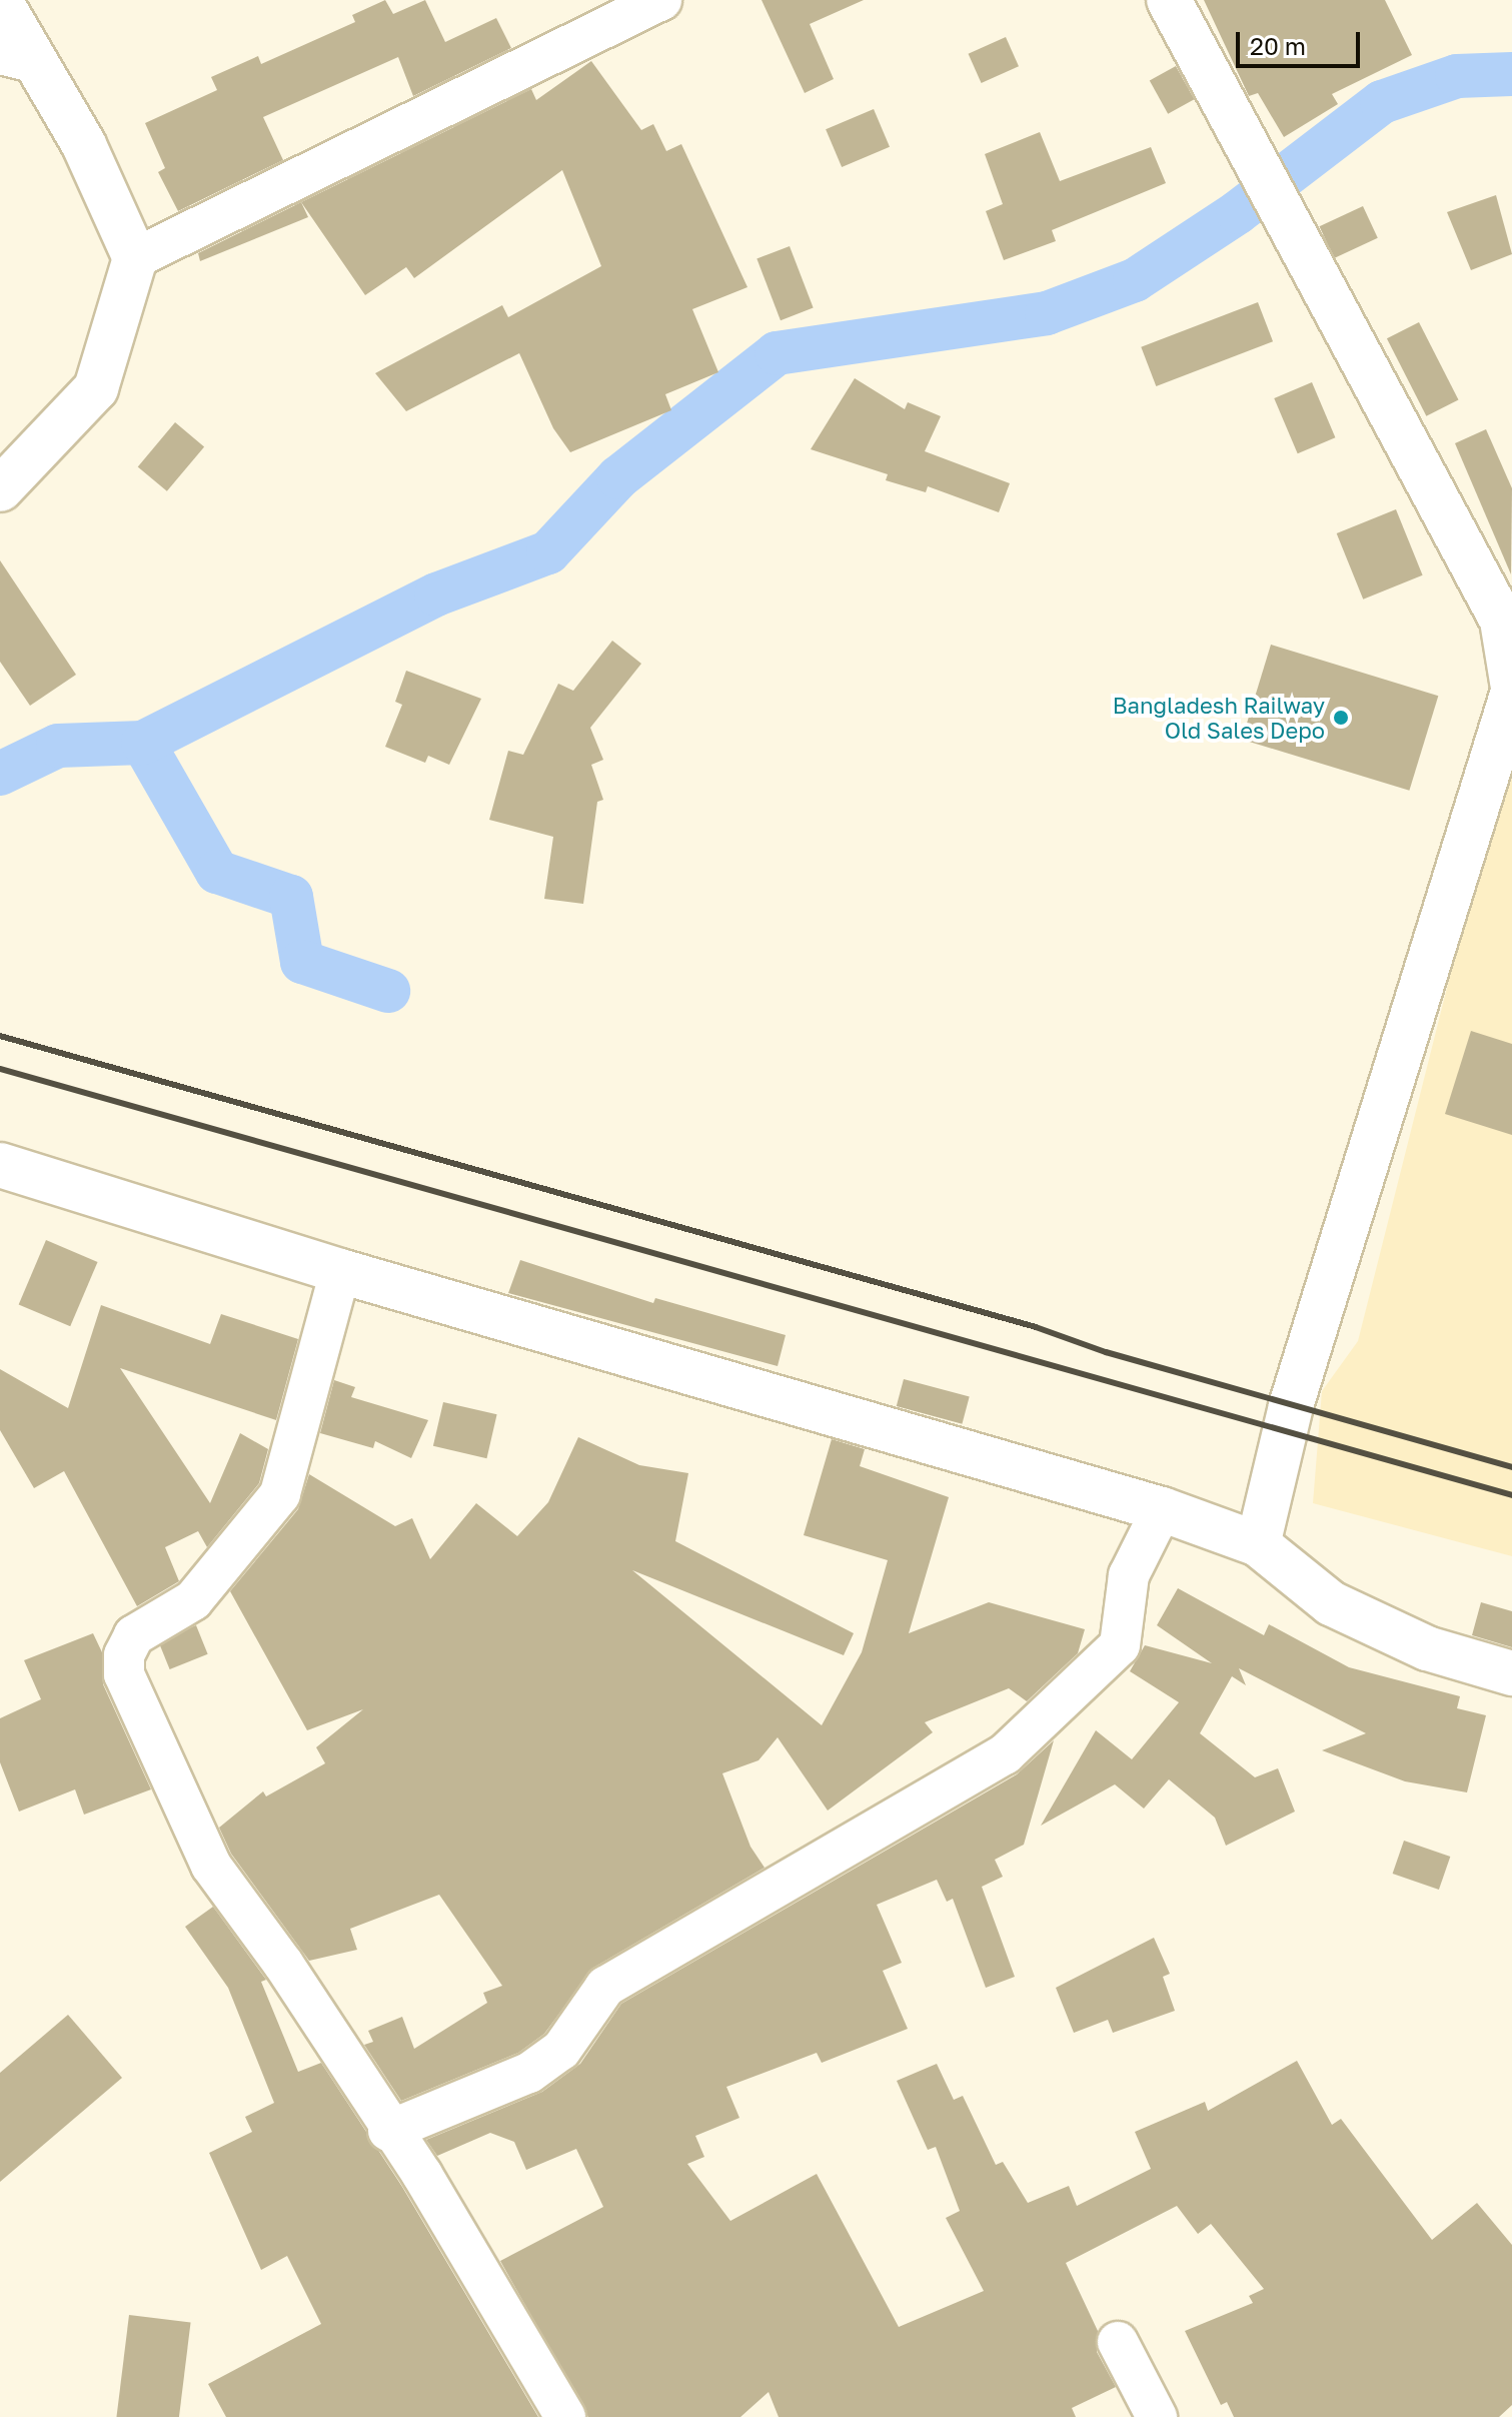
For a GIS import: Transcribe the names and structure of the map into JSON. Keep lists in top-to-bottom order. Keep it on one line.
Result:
{"places":["Bangladesh Railway Old Sales Depo"],"scale_bar":"20 m"}
